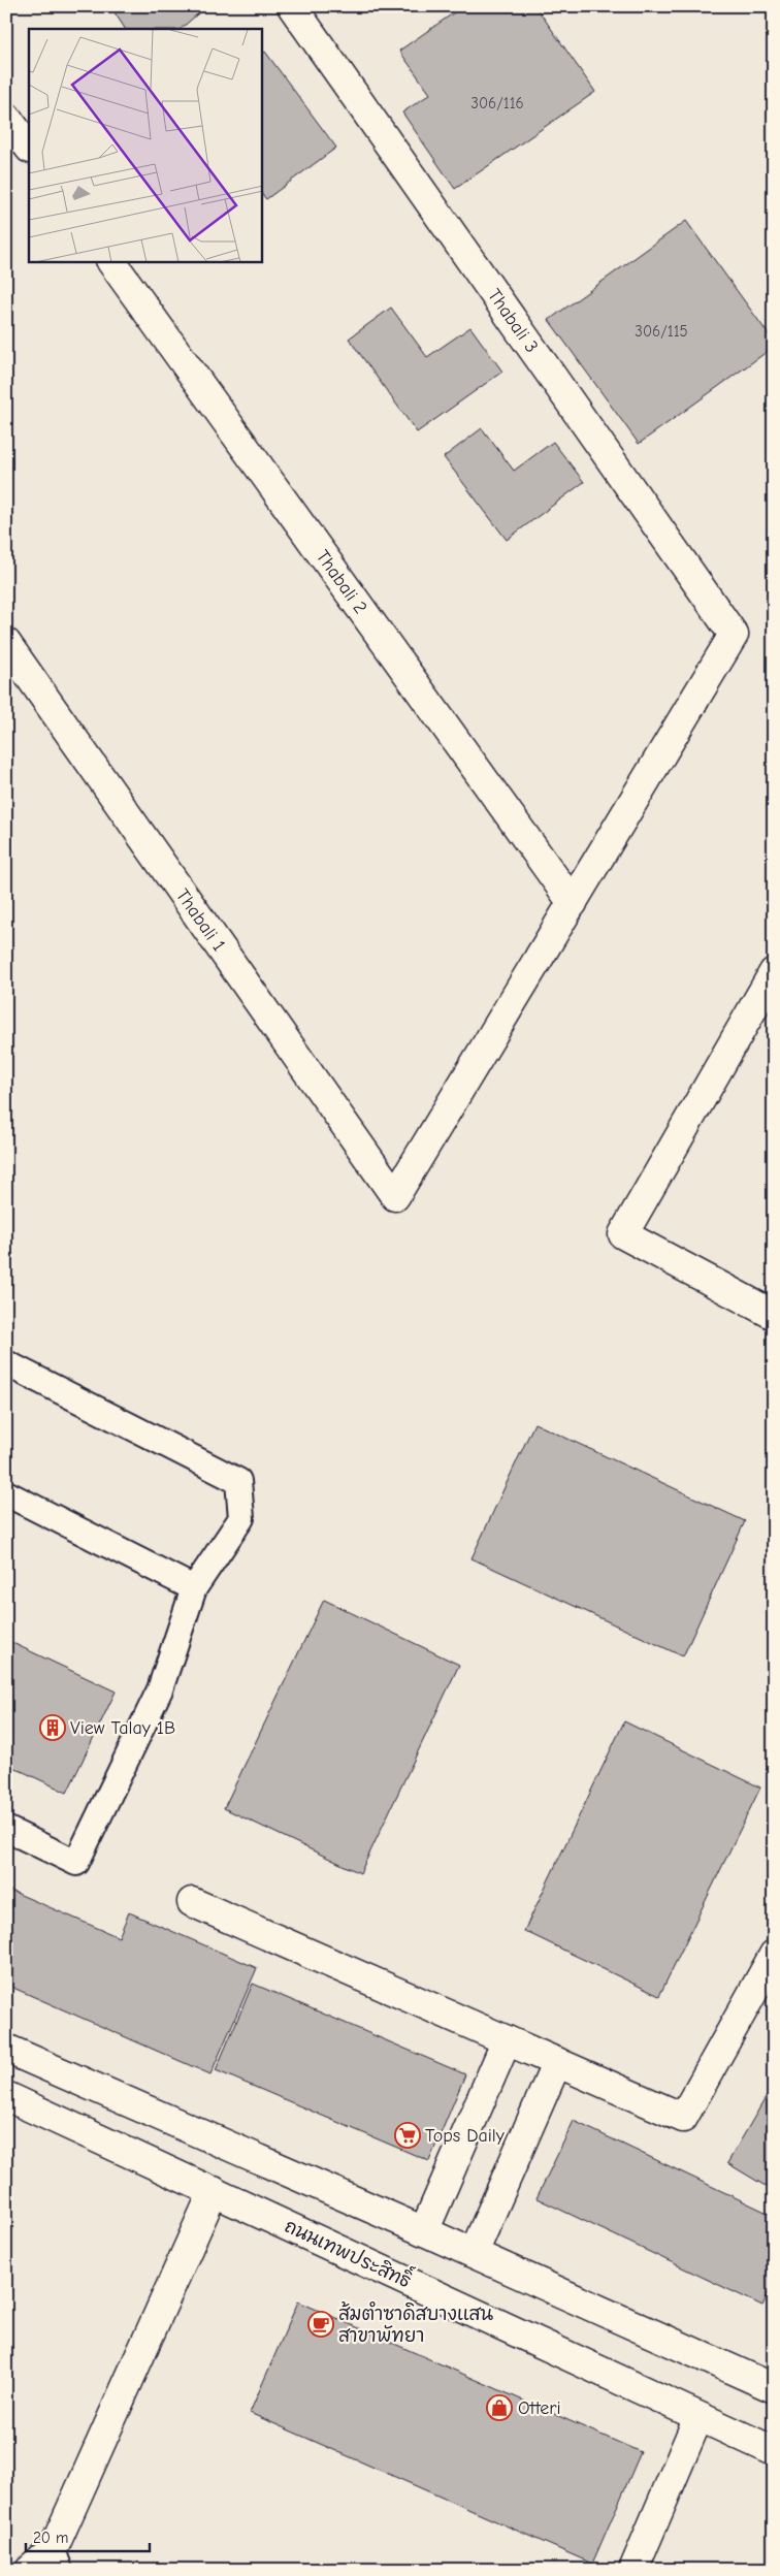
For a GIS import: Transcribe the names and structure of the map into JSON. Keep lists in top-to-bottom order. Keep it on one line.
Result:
{"streets":{"street":["Thabali 3","Thabali 2","Thabali 1","ถนนเทพประสิทธิ์"]},"crossings":[["Thabali 3","Thabali 2"],["Thabali 3","Thabali 1"],["Thabali 2","Thabali 1"]],"places":{"building":["View Talay 1B"],"supermarket":["Tops Daily"],"cafe":["ส้มตำซาดิสบางแสน สาขาพัทยา"],"shop":["Otteri"]},"house_numbers":["306/116","306/115"],"scale_bar":"20 m"}
